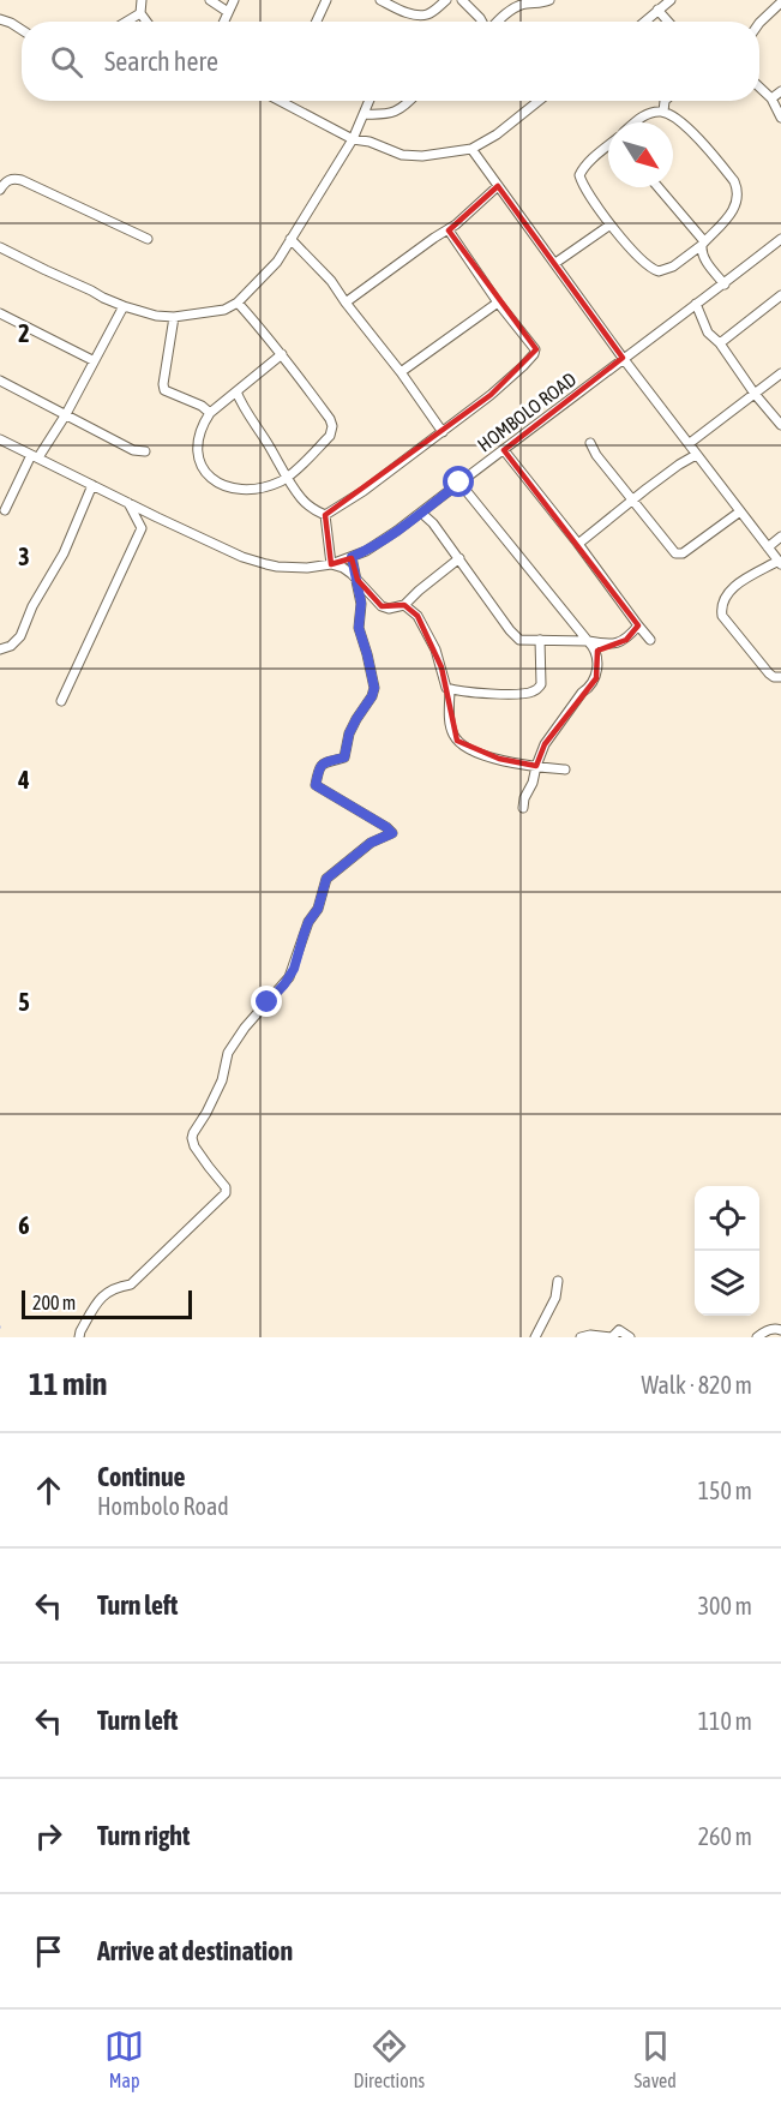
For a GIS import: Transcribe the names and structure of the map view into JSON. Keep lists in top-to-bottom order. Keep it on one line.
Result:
{"streets":{"street":["HOMBOLO ROAD"]},"scale_bar":"200 m","north":"bottom right","page":{"search":"Search here","scale":"200 m","heading":["11 min","Walk · 820 m"],"list":[["Continue","Hombolo Road","150 m"],["Turn left","300 m"],["Turn left","110 m"],["Turn right","260 m"],"Arrive at destination"],"nav":["Map","Directions","Saved"]},"grid":{"rows":["2","3","4","5","6"]}}
